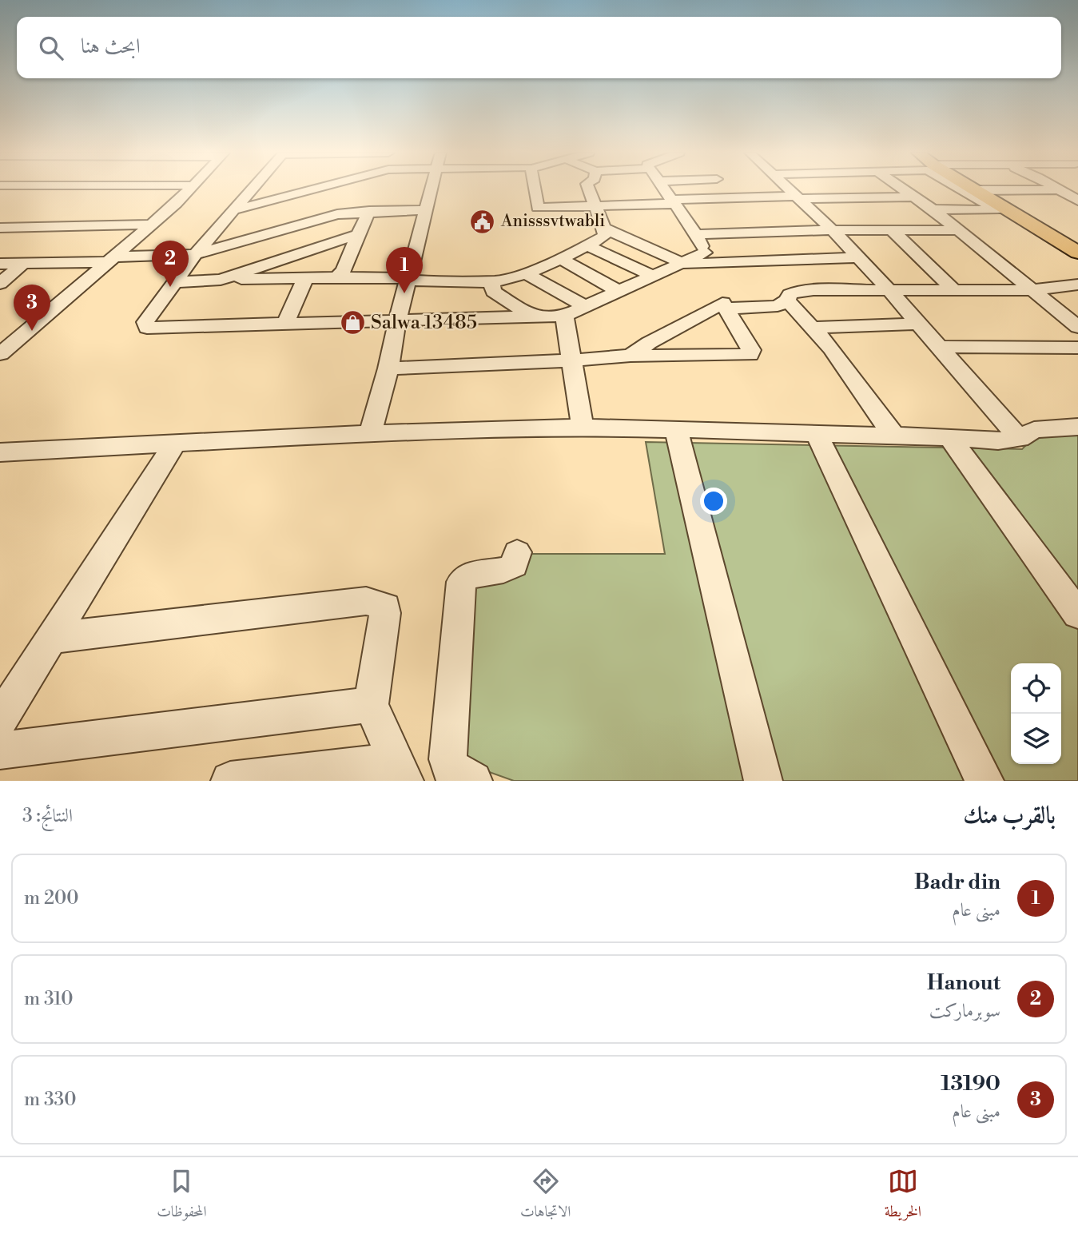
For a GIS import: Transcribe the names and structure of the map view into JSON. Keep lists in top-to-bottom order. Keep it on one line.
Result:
{"places":{"public building":["Anisssvtwabli"],"shop":["Salwa 13485"]},"page":{"search":"ابحث هنا","pins":["2","1","3"],"heading":["بالقرب منك","النتائج: 3"],"list":[{"mark":"1","name":"Badr din","note":"مبنى عام","value":"200 m"},{"mark":"2","name":"Hanout","note":"سوبرماركت","value":"310 m"},{"mark":"3","name":"13190","note":"مبنى عام","value":"330 m"}],"nav":["الخريطة","الاتجاهات","المحفوظات"]}}
